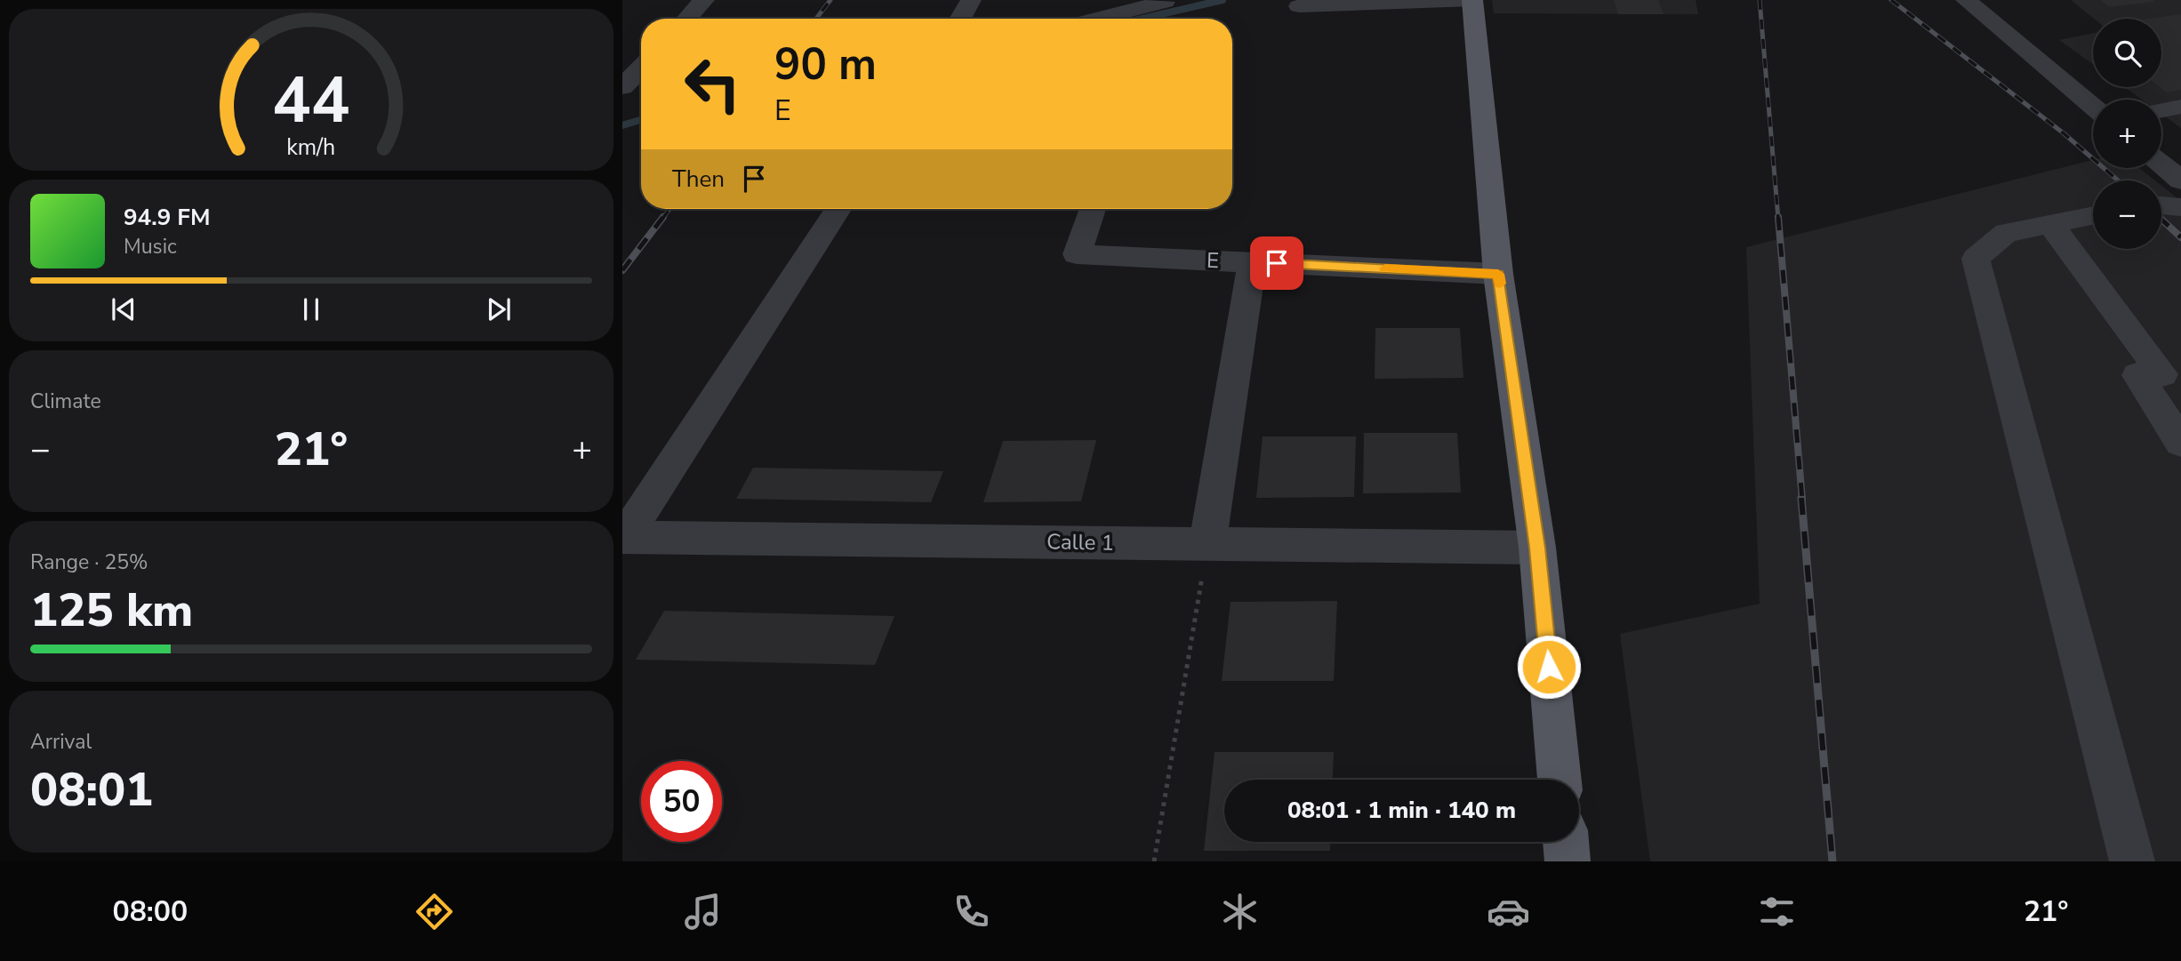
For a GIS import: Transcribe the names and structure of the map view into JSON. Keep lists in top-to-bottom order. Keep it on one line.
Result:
{"streets":{"street":["E","Calle 1"]},"page":{"map_buttons":["+","−"],"turn":["90 m","E"],"then":"Then","song":["94.9 FM","Music"],"tile":["Climate",["Range · 25%","125 km"],["Arrival","08:01"]],"heat":["−","21°","+"],"limit":"50","trip":"08:01 · 1 min · 140 m","tabs":["08:00","21°"],"gauge":["44","km/h"]}}
